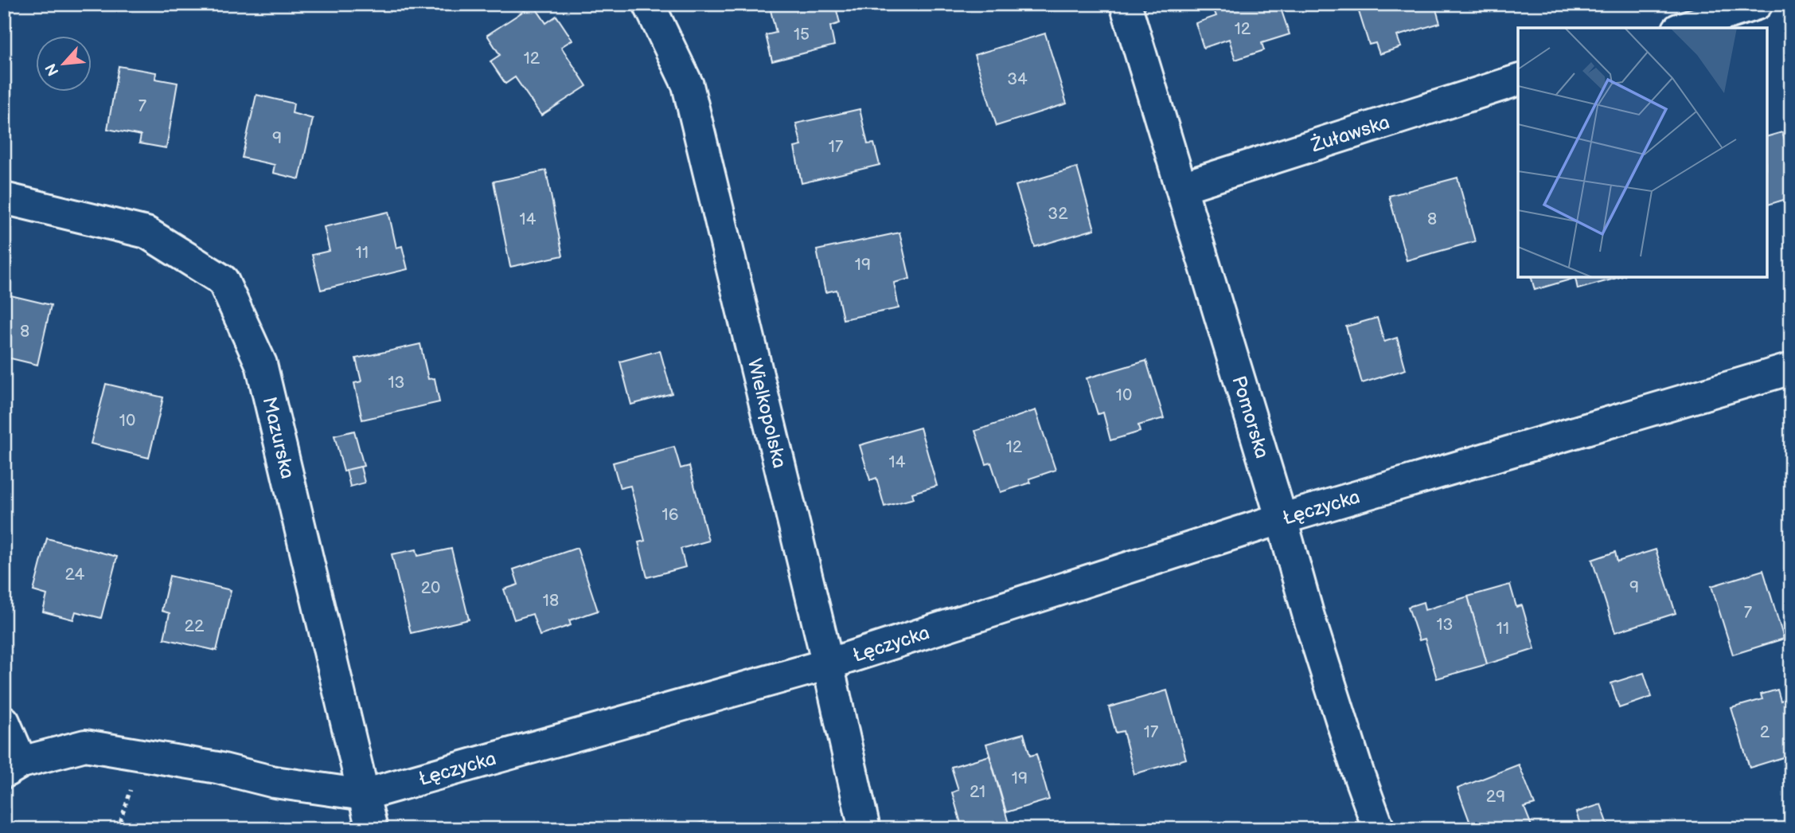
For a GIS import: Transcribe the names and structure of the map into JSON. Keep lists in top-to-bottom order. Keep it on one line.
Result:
{"streets":{"street":["Żuławska","Wielkopolska","Pomorska","Mazurska","Łęczycka"]},"crossings":[["Żuławska","Pomorska"],["Wielkopolska","Łęczycka"],["Pomorska","Łęczycka"],["Mazurska","Łęczycka"]],"house_numbers":["12","15","12","34","7","9","17","32","14","8","11","19","8","13","10","10","12","14","16","24","9","20","18","7","13","22","11","17","2","19","21","29"],"north":"bottom left"}
